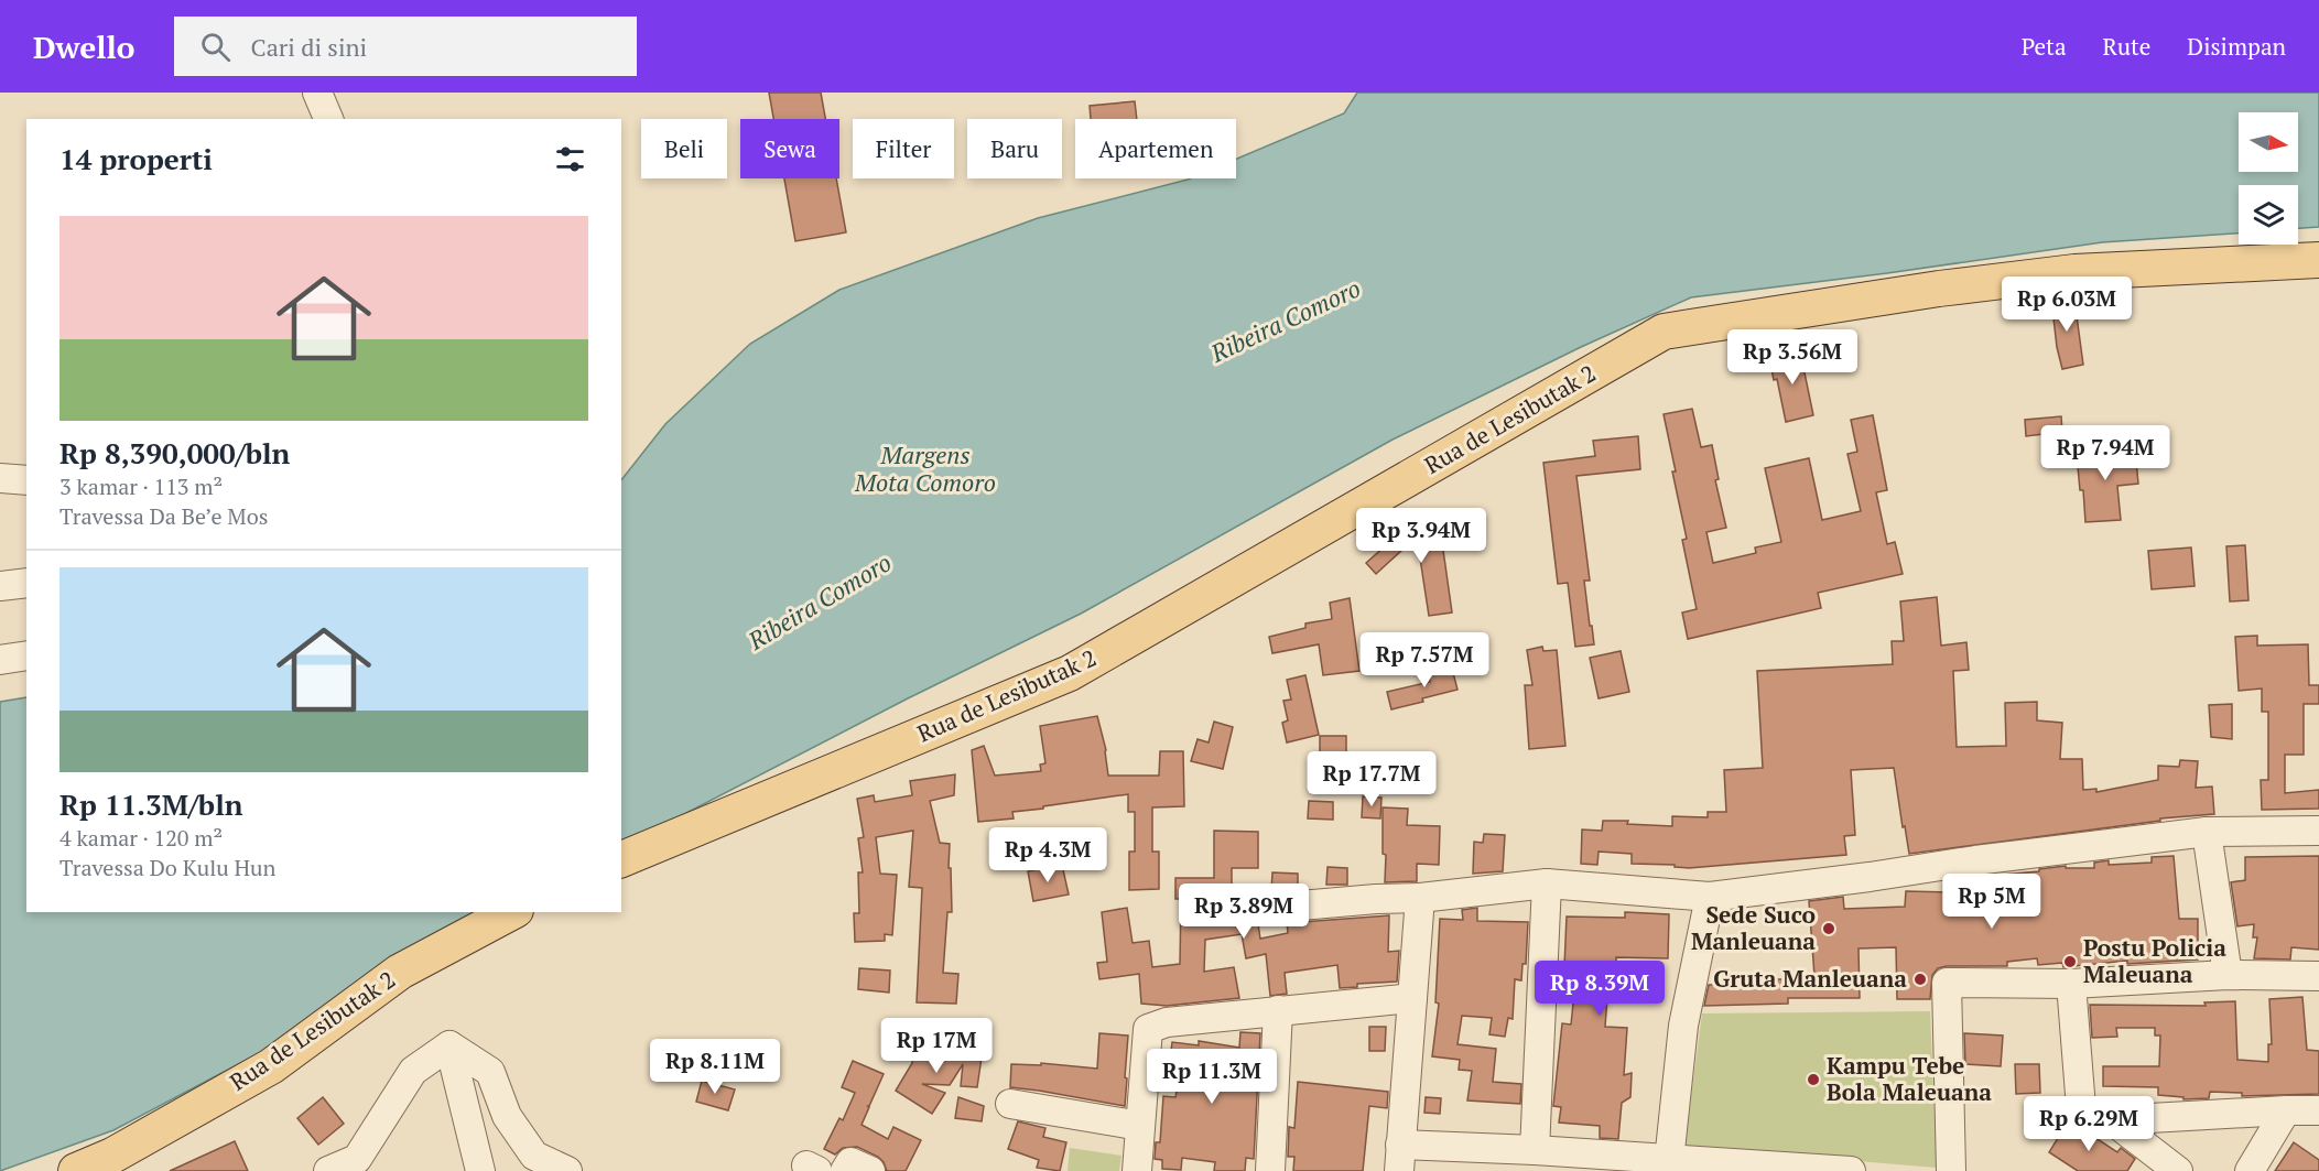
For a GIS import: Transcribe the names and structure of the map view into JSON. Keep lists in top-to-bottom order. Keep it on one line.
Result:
{"streets":{"main road":["Rua de Lesibutak 2"]},"water":["Ribeira Comoro","Margens Mota Comoro"],"places":["Sede Suco Manleuana","Postu Policia Maleuana","Gruta Manleuana","Kampu Tebe Bola Maleuana"],"north":"right","page":{"header":"Dwello","search":"Cari di sini","nav":["Peta","Rute","Disimpan"],"chip":["Beli","Sewa","Filter","Baru","Apartemen"],"heading":"14 properti","list":[{"name":"Rp 8,390,000/bln","note":"3 kamar · 113 m² · Travessa Da Be’e Mos"},{"name":"Rp 11.3M/bln","note":"4 kamar · 120 m² · Travessa Do Kulu Hun"}],"price":["Rp 6.03M","Rp 3.56M","Rp 7.94M","Rp 3.94M","Rp 7.57M","Rp 17.7M","Rp 4.3M","Rp 5M","Rp 3.89M","Rp 8.39M","Rp 17M","Rp 8.11M","Rp 11.3M","Rp 6.29M"]}}
